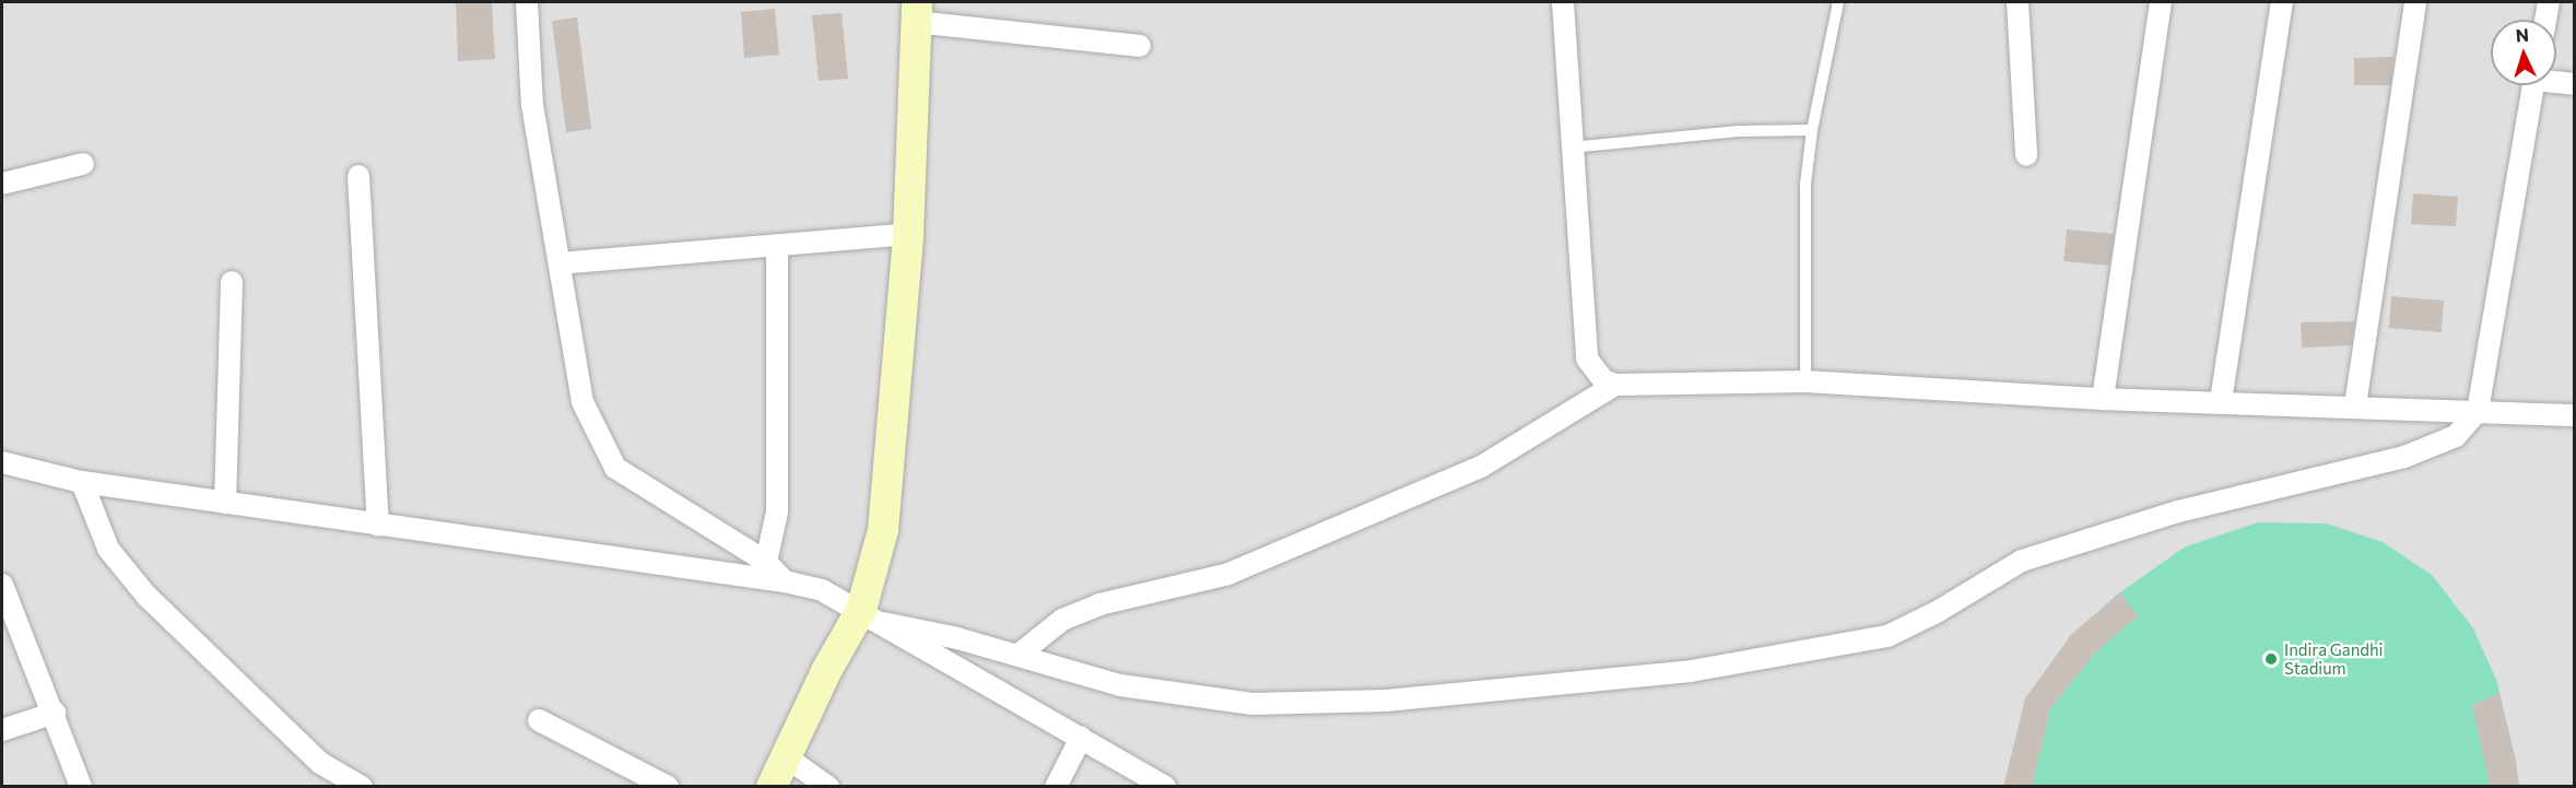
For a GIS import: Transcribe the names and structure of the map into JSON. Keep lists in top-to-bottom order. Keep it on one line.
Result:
{"places":["Indira Gandhi Stadium"],"north":"top"}
